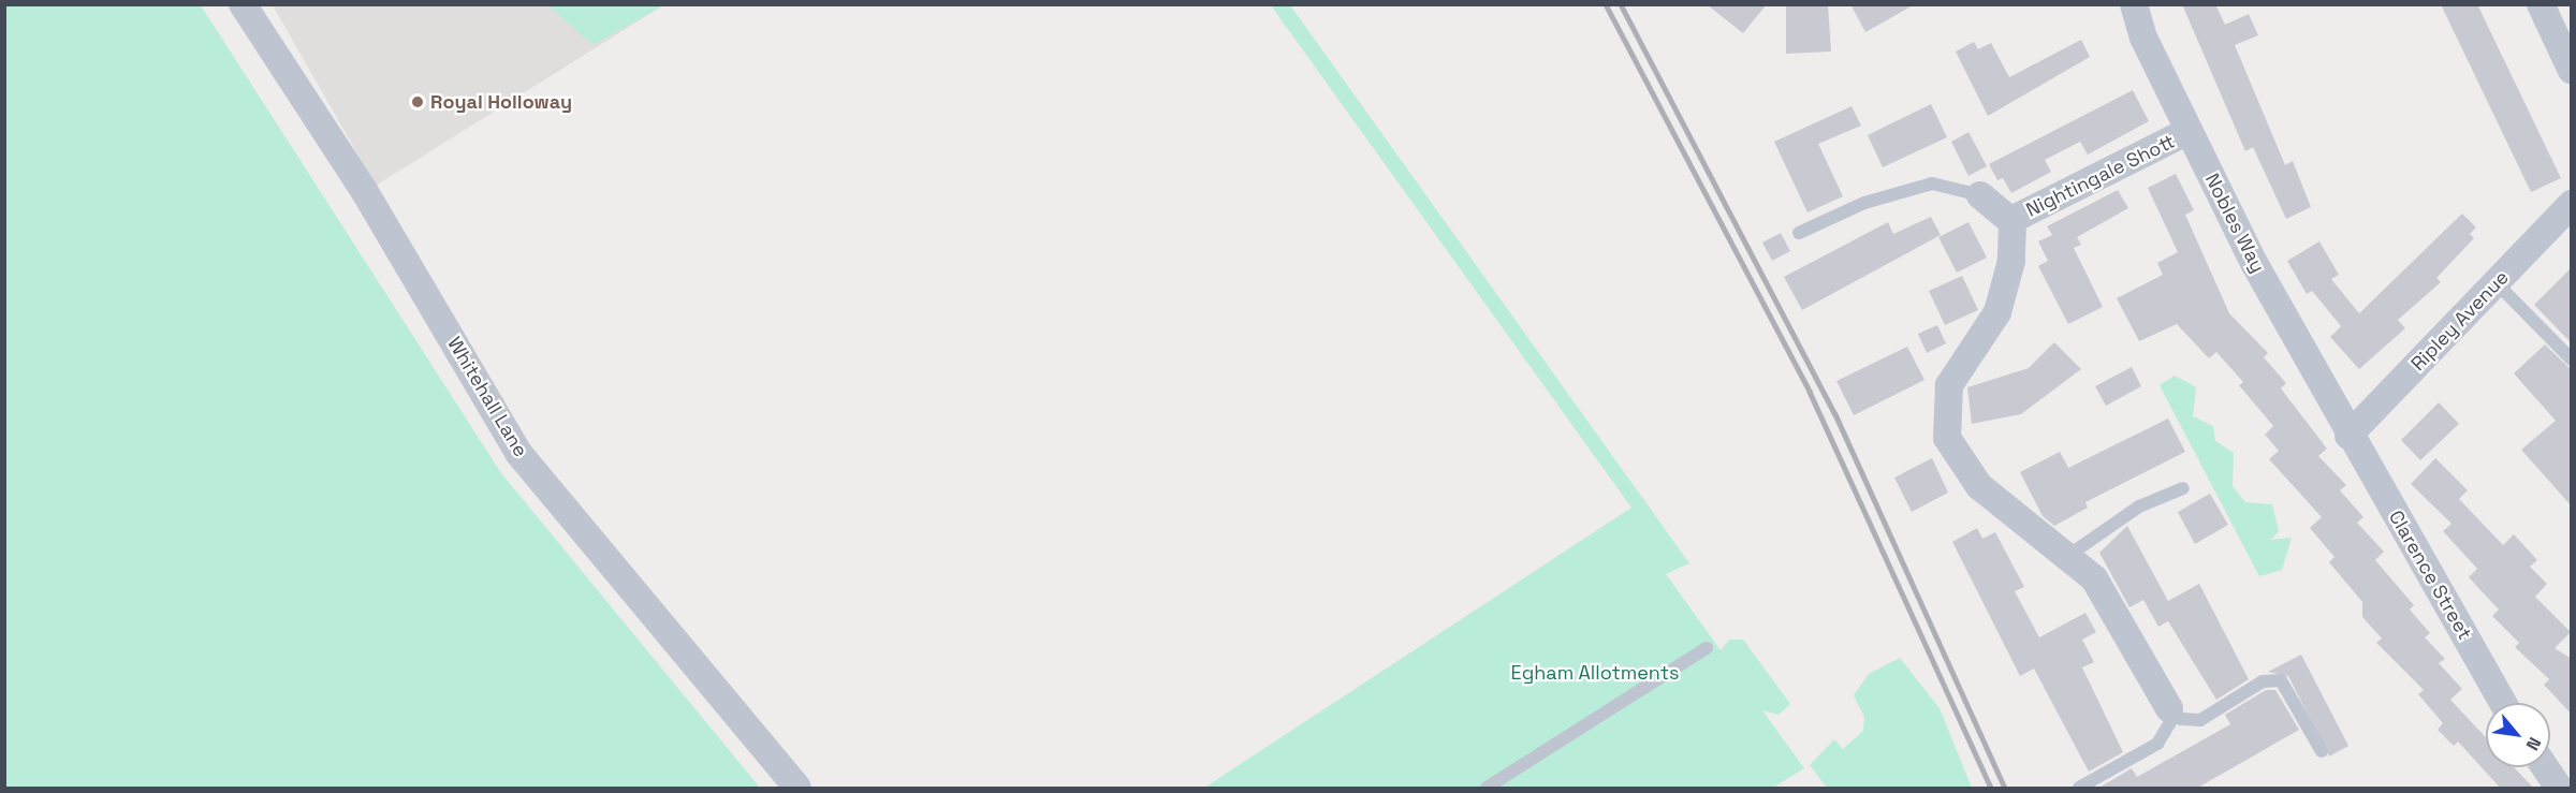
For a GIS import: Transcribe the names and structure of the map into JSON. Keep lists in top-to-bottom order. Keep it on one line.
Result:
{"streets":{"street":["Nightingale Shott","Nobles Way","Ripley Avenue","Whitehall Lane","Clarence Street"]},"crossings":[["Nightingale Shott","Nobles Way"],["Nobles Way","Ripley Avenue"],["Nobles Way","Clarence Street"],["Ripley Avenue","Clarence Street"]],"parks":["Egham Allotments"],"places":["Royal Holloway"],"north":"bottom right"}
